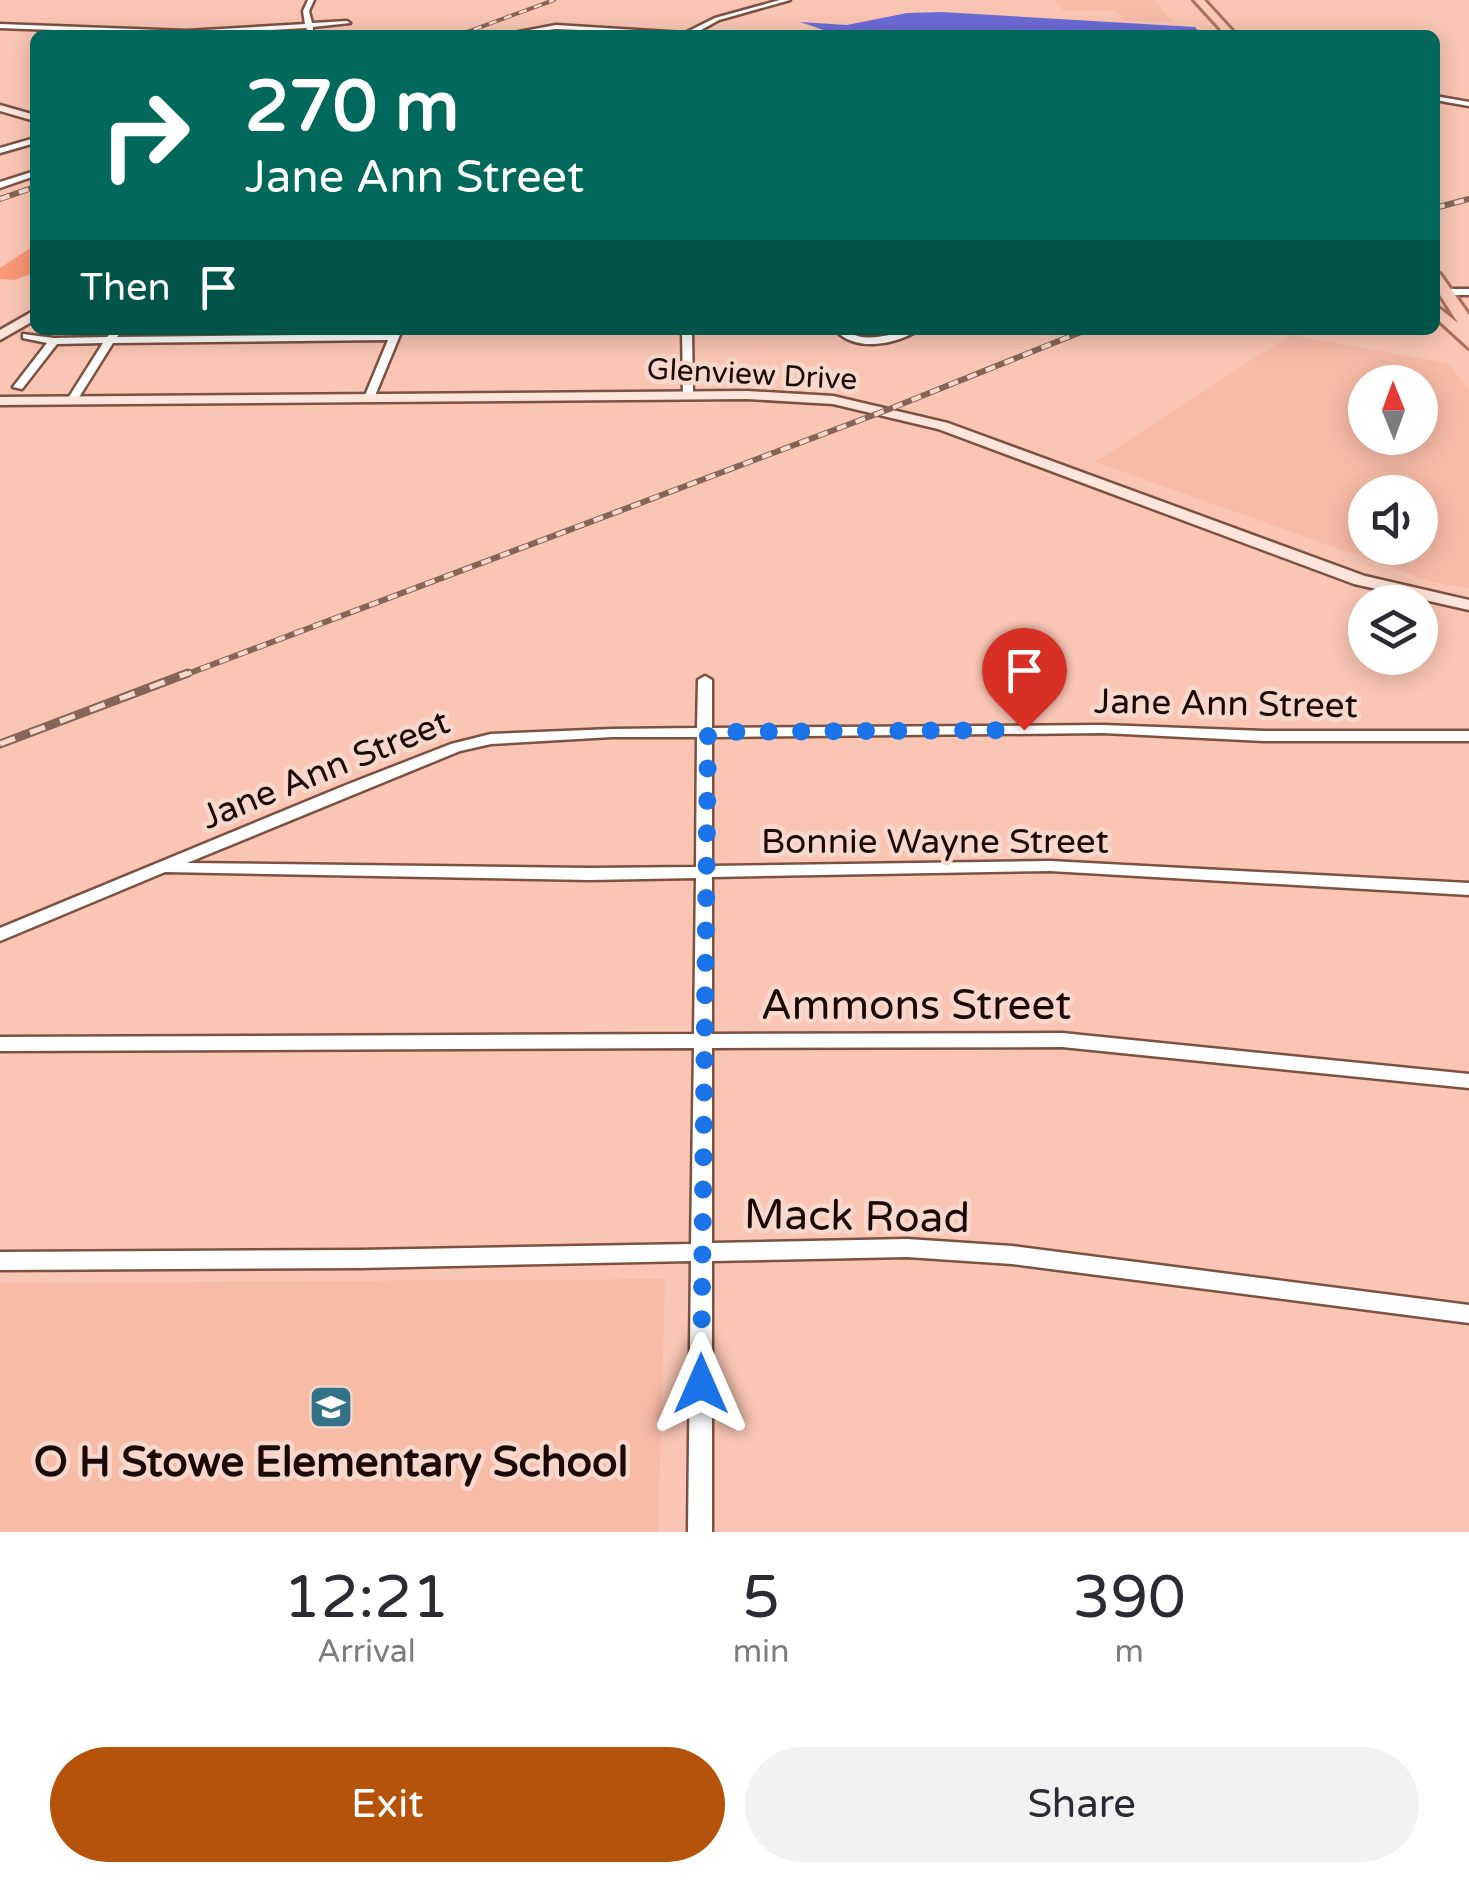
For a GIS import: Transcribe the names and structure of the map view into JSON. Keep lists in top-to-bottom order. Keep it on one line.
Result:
{"streets":{"main road":["Glenview Drive"],"street":["Jane Ann Street","Bonnie Wayne Street","Ammons Street","Mack Road"]},"crossings":[["Jane Ann Street","Bonnie Wayne Street"]],"places":{"school or university":["O H Stowe Elementary School"]},"north":"top","page":{"turn":["270 m","Jane Ann Street"],"then":"Then","eta":["12:21","Arrival","5","min","390","m"],"buttons":["Exit","Share"]}}
